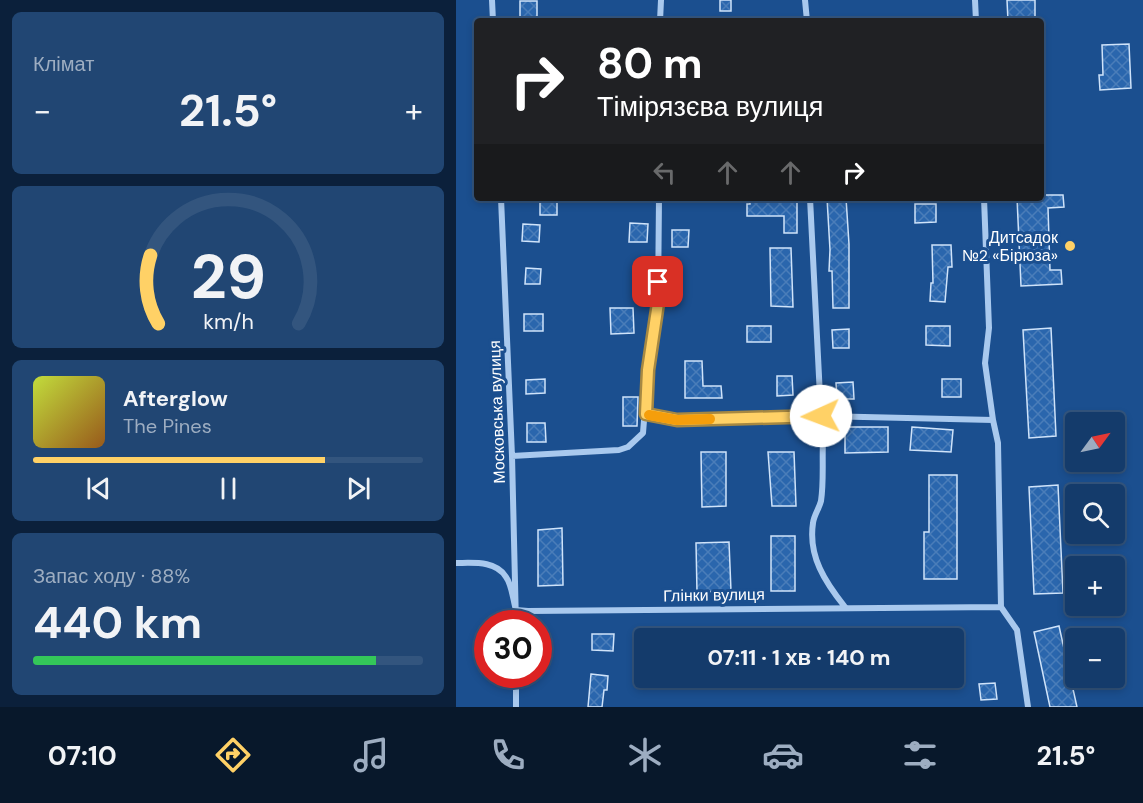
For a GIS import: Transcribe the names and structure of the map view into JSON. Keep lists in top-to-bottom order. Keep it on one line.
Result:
{"streets":{"street":["Московська вулиця","Глінки вулиця"]},"places":["Дитсадок №2 «Бірюза»"],"north":"top right","page":{"tile":["Клімат",["Запас ходу · 88%","440 km"]],"turn":["80 m","Тімірязєва вулиця"],"heat":["−","21.5°","+"],"song":["Afterglow","The Pines"],"map_buttons":["+","−"],"limit":"30","trip":"07:11 · 1 хв · 140 m","tabs":["07:10","21.5°"],"gauge":["29","km/h"]}}
